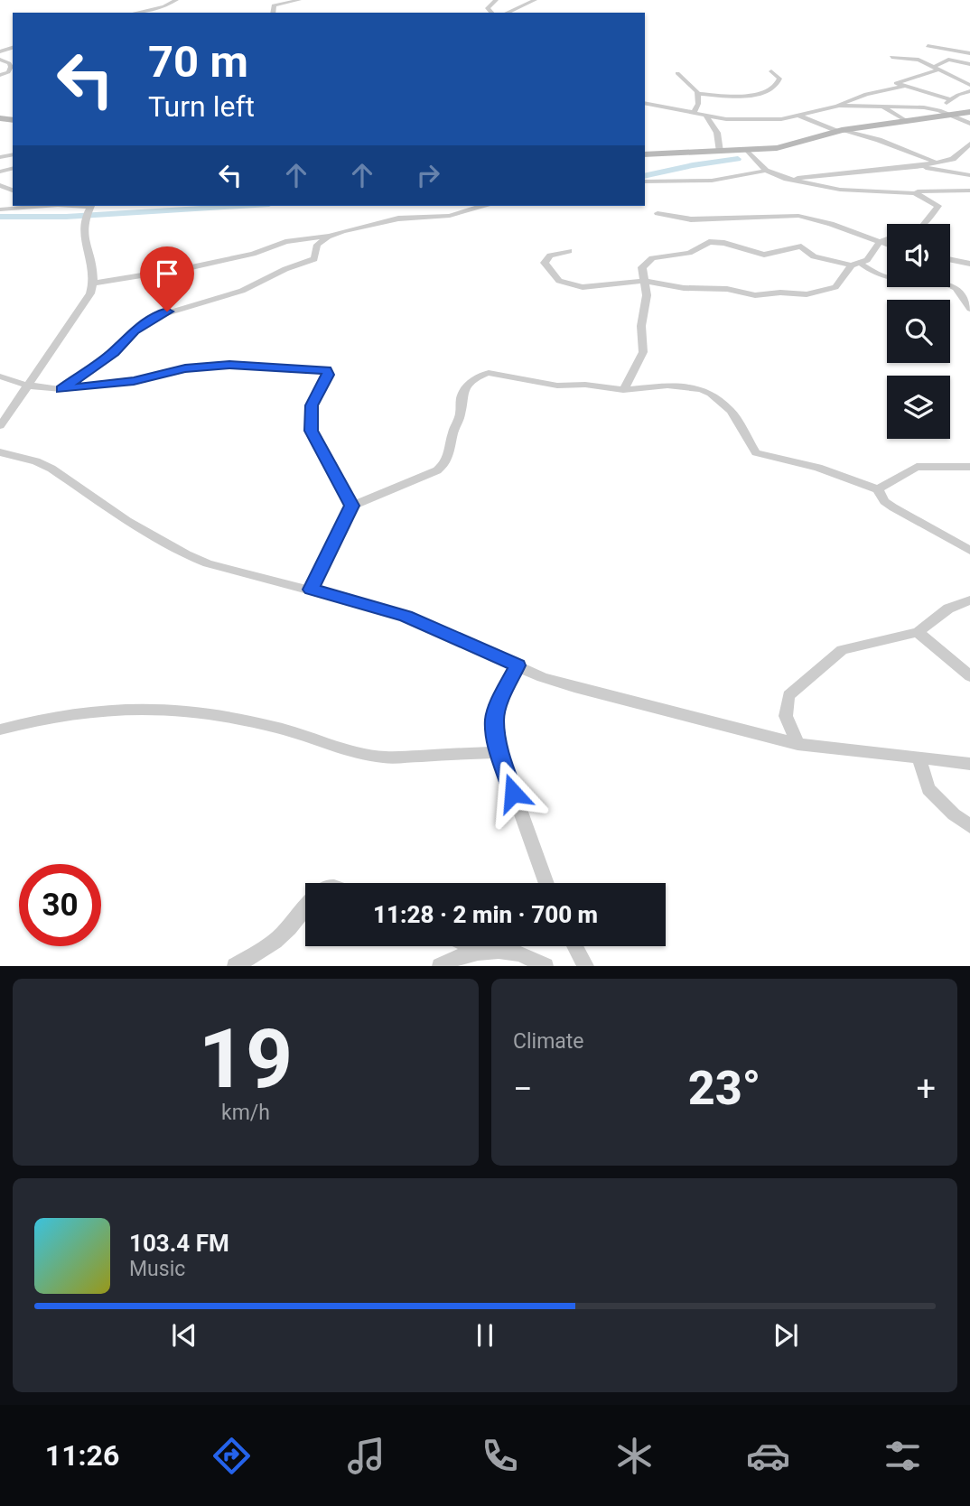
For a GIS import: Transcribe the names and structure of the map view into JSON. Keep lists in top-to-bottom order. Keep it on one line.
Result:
{"page":{"turn":["70 m","Turn left"],"limit":"30","trip":"11:28 · 2 min · 700 m","tile":[["19","km/h"],"Climate"],"heat":["−","23°","+"],"song":["103.4 FM","Music"],"tabs":"11:26"}}
